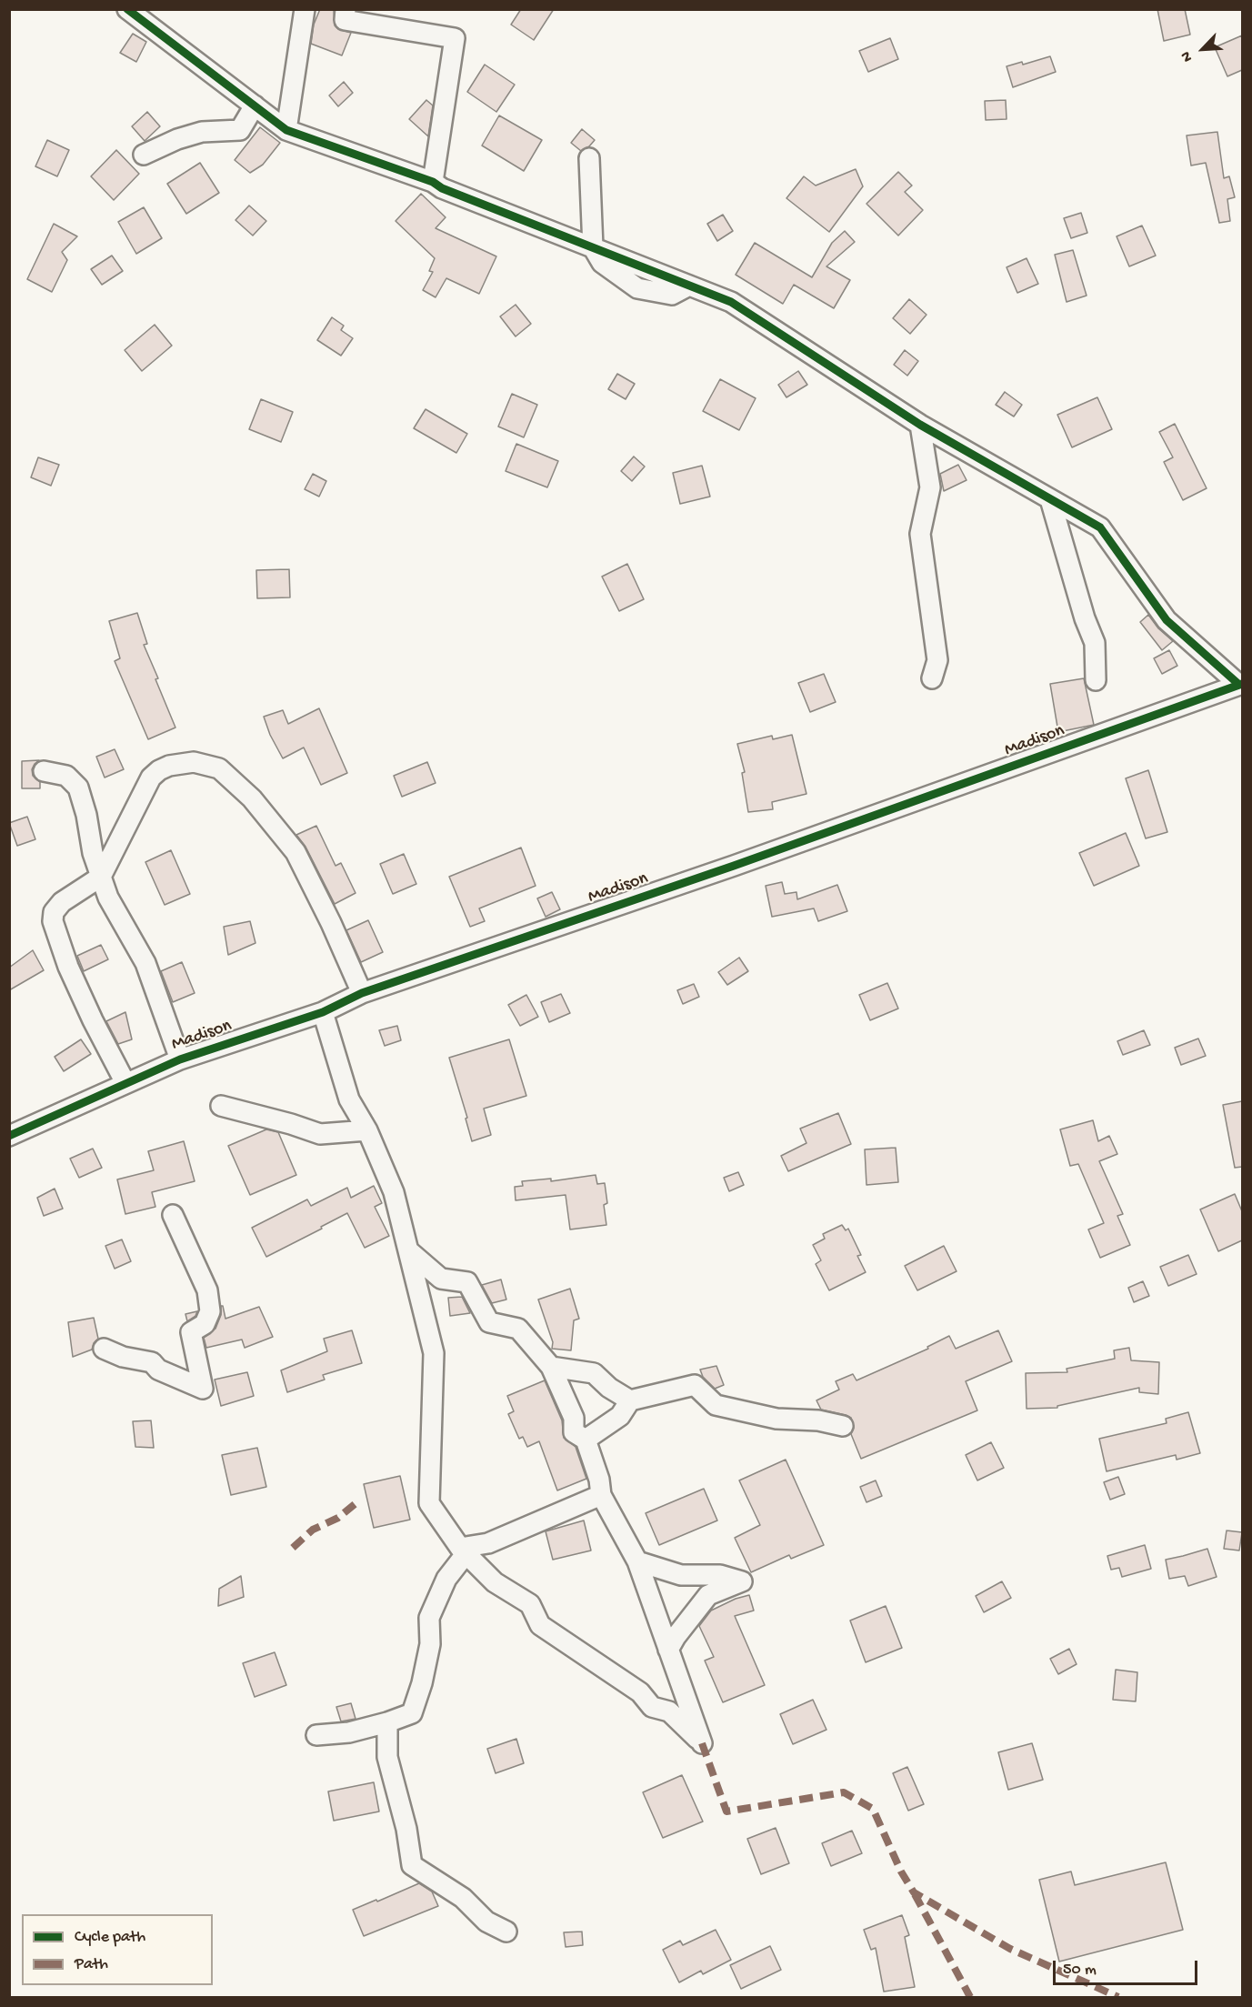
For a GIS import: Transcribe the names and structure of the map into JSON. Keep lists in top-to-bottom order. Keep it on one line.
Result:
{"streets":{"street":["Madison"]},"legend":["Cycle path","Path"],"scale_bar":"50 m","north":"bottom left"}
